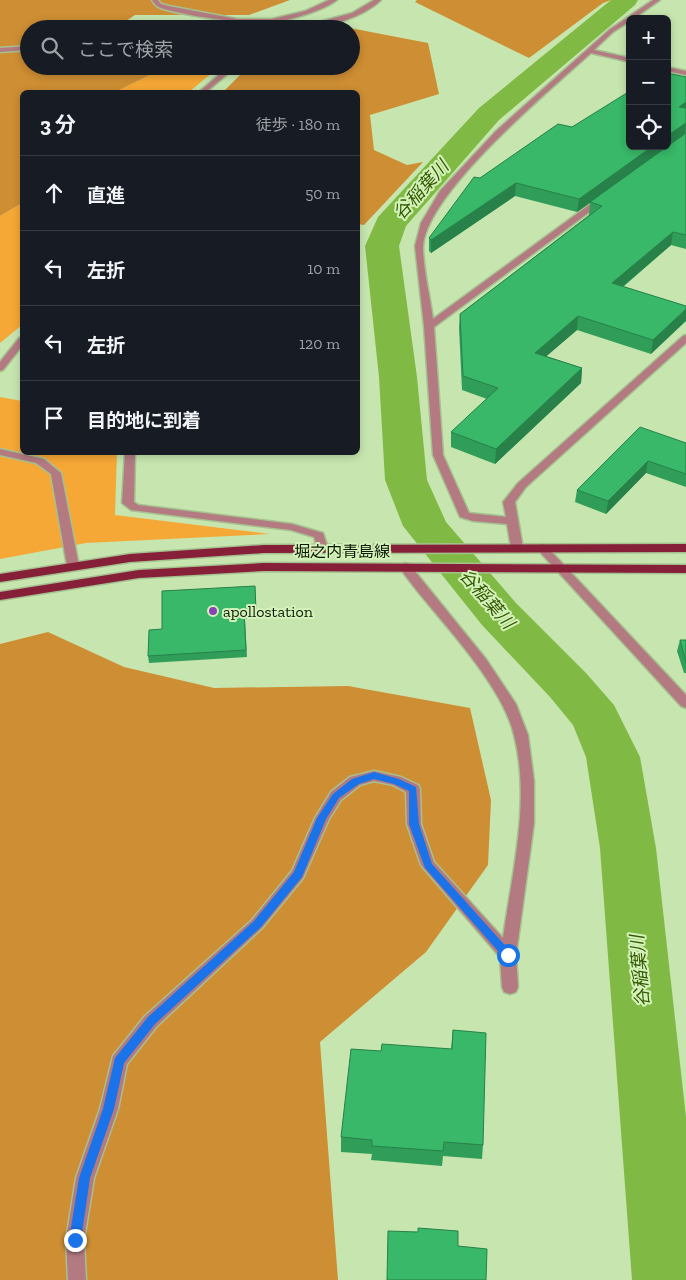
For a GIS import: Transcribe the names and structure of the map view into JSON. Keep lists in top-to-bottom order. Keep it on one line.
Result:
{"streets":{"main road":["堀之内青島線"]},"water":["谷稲葉川"],"places":["apollostation"],"page":{"map_buttons":["+","−"],"search":"ここで検索","heading":["3 分","徒歩 · 180 m"],"list":[["直進","50 m"],["左折","10 m"],["左折","120 m"],"目的地に到着"]}}
